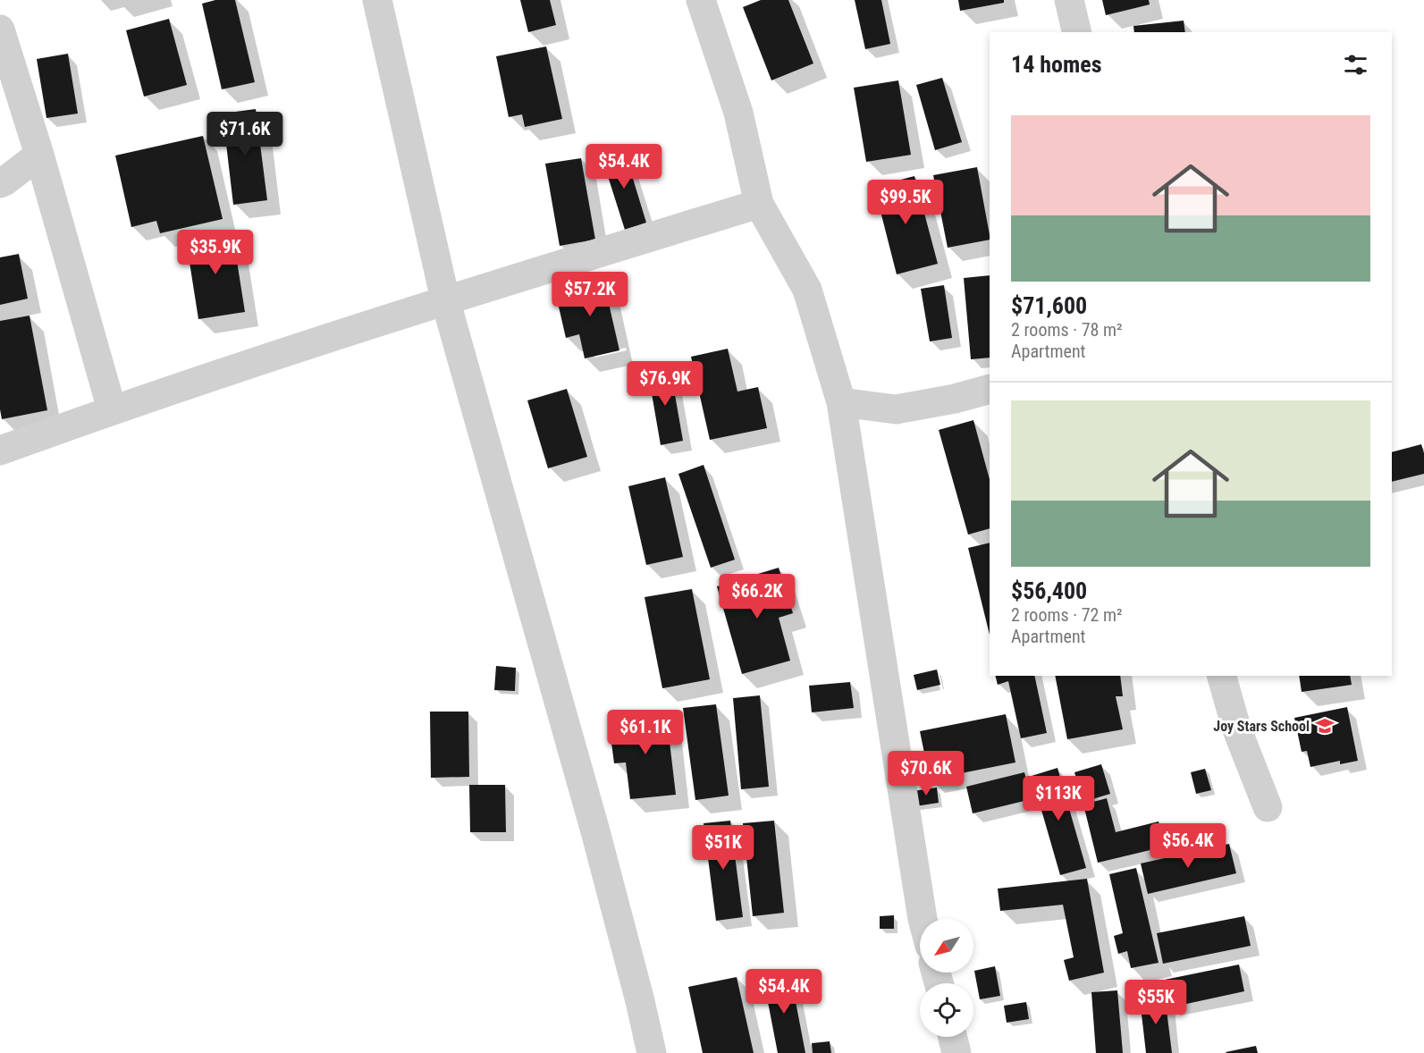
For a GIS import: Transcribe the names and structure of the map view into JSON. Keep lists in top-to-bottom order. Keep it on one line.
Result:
{"places":{"school or university":["Joy Stars School"]},"north":"bottom left","page":{"heading":"14 homes","list":[{"name":"$71,600","note":"2 rooms · 78 m² · Apartment"},{"name":"$56,400","note":"2 rooms · 72 m² · Apartment"}],"price":["$71.6K","$54.4K","$99.5K","$35.9K","$57.2K","$76.9K","$66.2K","$61.1K","$70.6K","$113K","$56.4K","$51K","$54.4K","$55K"]}}
